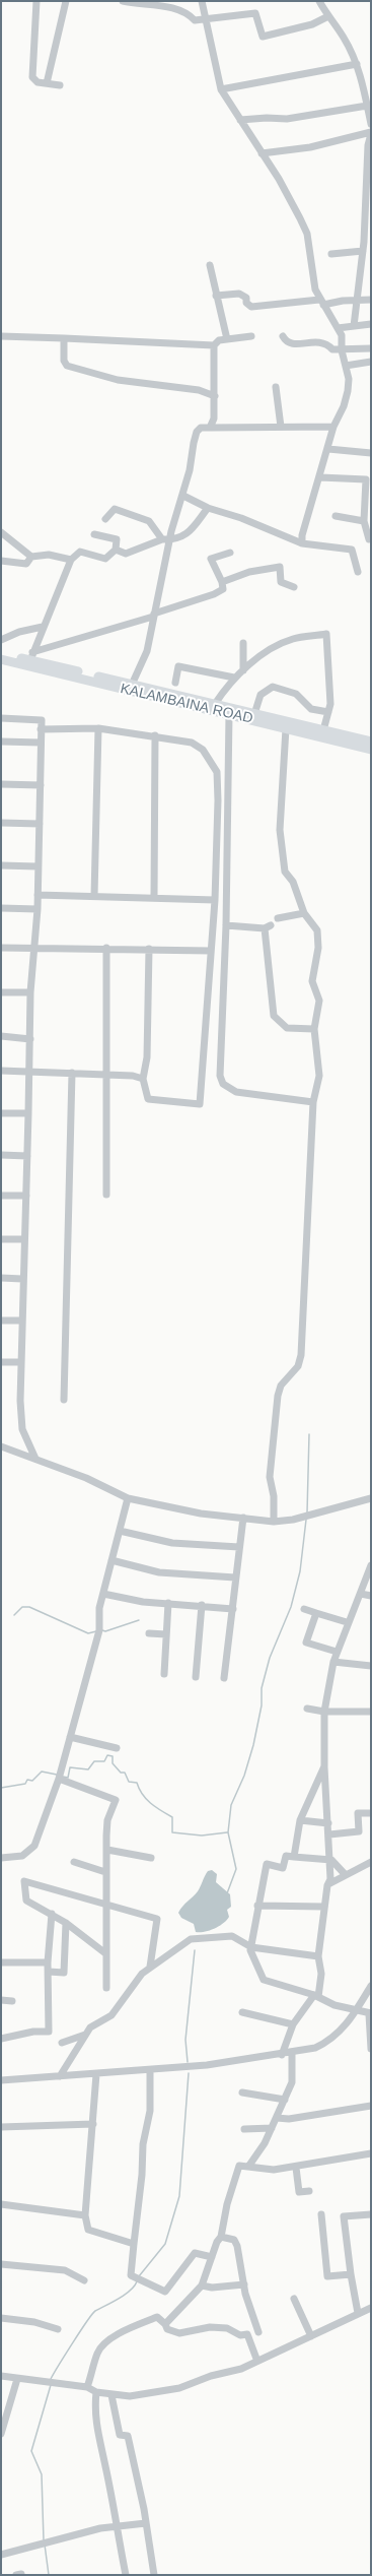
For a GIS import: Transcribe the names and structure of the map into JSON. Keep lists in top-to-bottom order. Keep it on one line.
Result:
{"streets":{"main road":["KALAMBAINA ROAD"]}}
